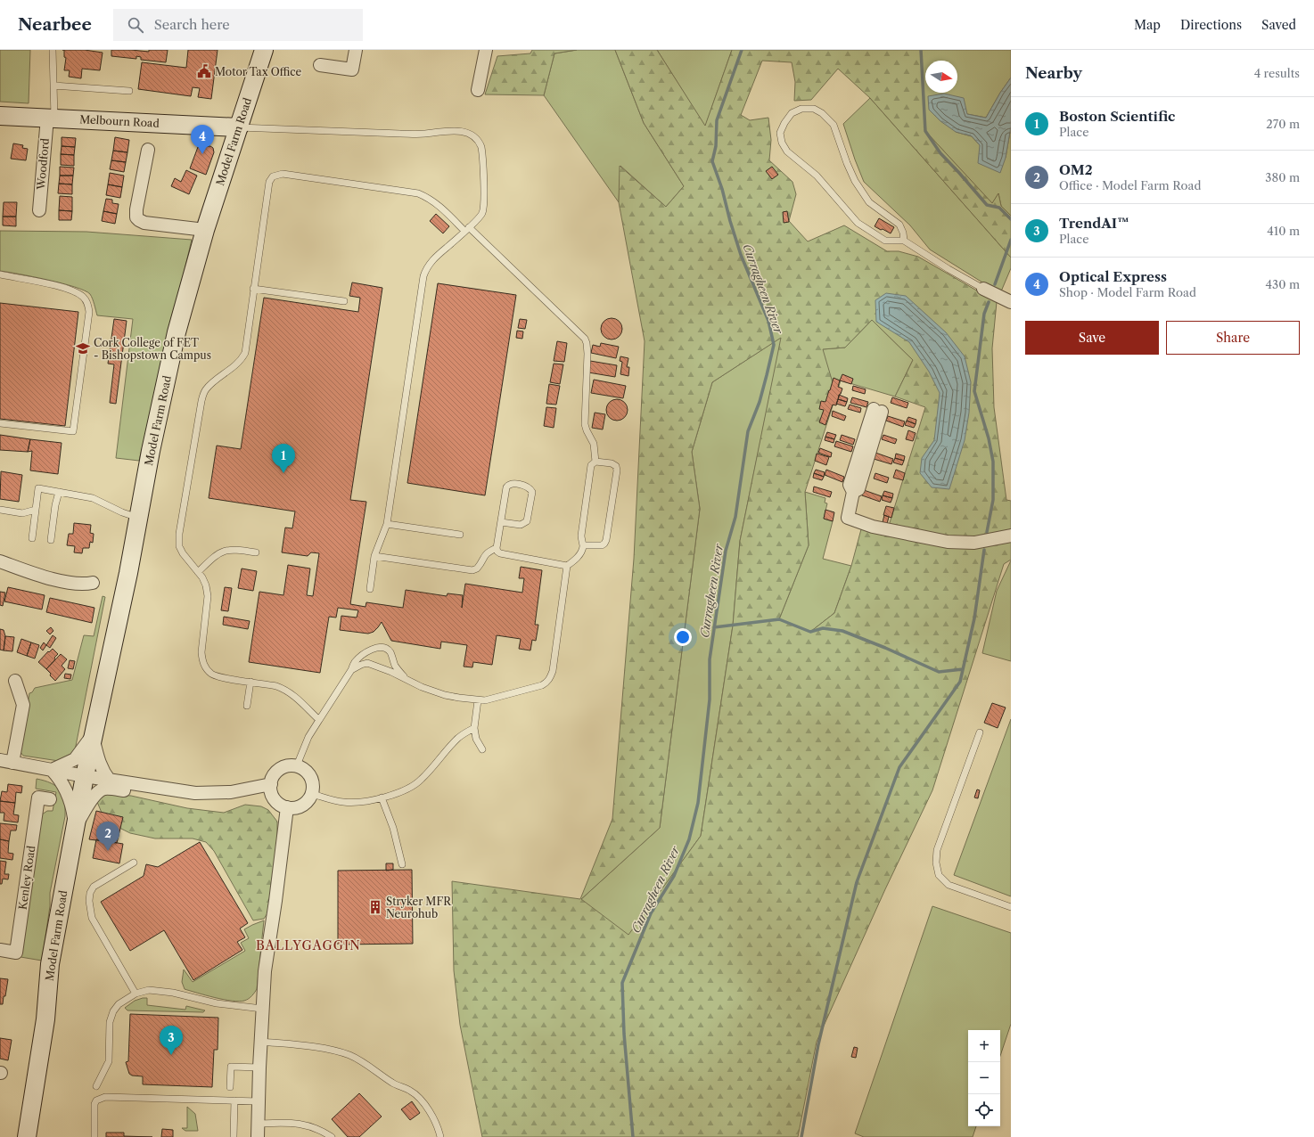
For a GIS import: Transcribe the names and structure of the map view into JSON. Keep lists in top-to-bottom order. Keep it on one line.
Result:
{"streets":{"main road":["Melbourn Road","Model Farm Road"],"street":["Woodford","Kenley Road"]},"crossings":[["Melbourn Road","Model Farm Road"],["Melbourn Road","Woodford"]],"districts":["BALLYGAGGIN"],"water":["Curragheen River"],"places":{"public building":["Motor Tax Office"],"school or university":["Cork College of FET - Bishopstown Campus"],"building":["Stryker MFR Neurohub"]},"north":"right","page":{"header":"Nearbee","search":"Search here","nav":["Map","Directions","Saved"],"heading":["Nearby","4 results"],"list":[{"mark":"1","name":"Boston Scientific","note":"Place","value":"270 m"},{"mark":"2","name":"OM2","note":"Office · Model Farm Road","value":"380 m"},{"mark":"3","name":"TrendAI™","note":"Place","value":"410 m"},{"mark":"4","name":"Optical Express","note":"Shop · Model Farm Road","value":"430 m"}],"pins":["4","1","2","3"],"buttons":["Save","Share"],"map_buttons":["+","−"]}}
